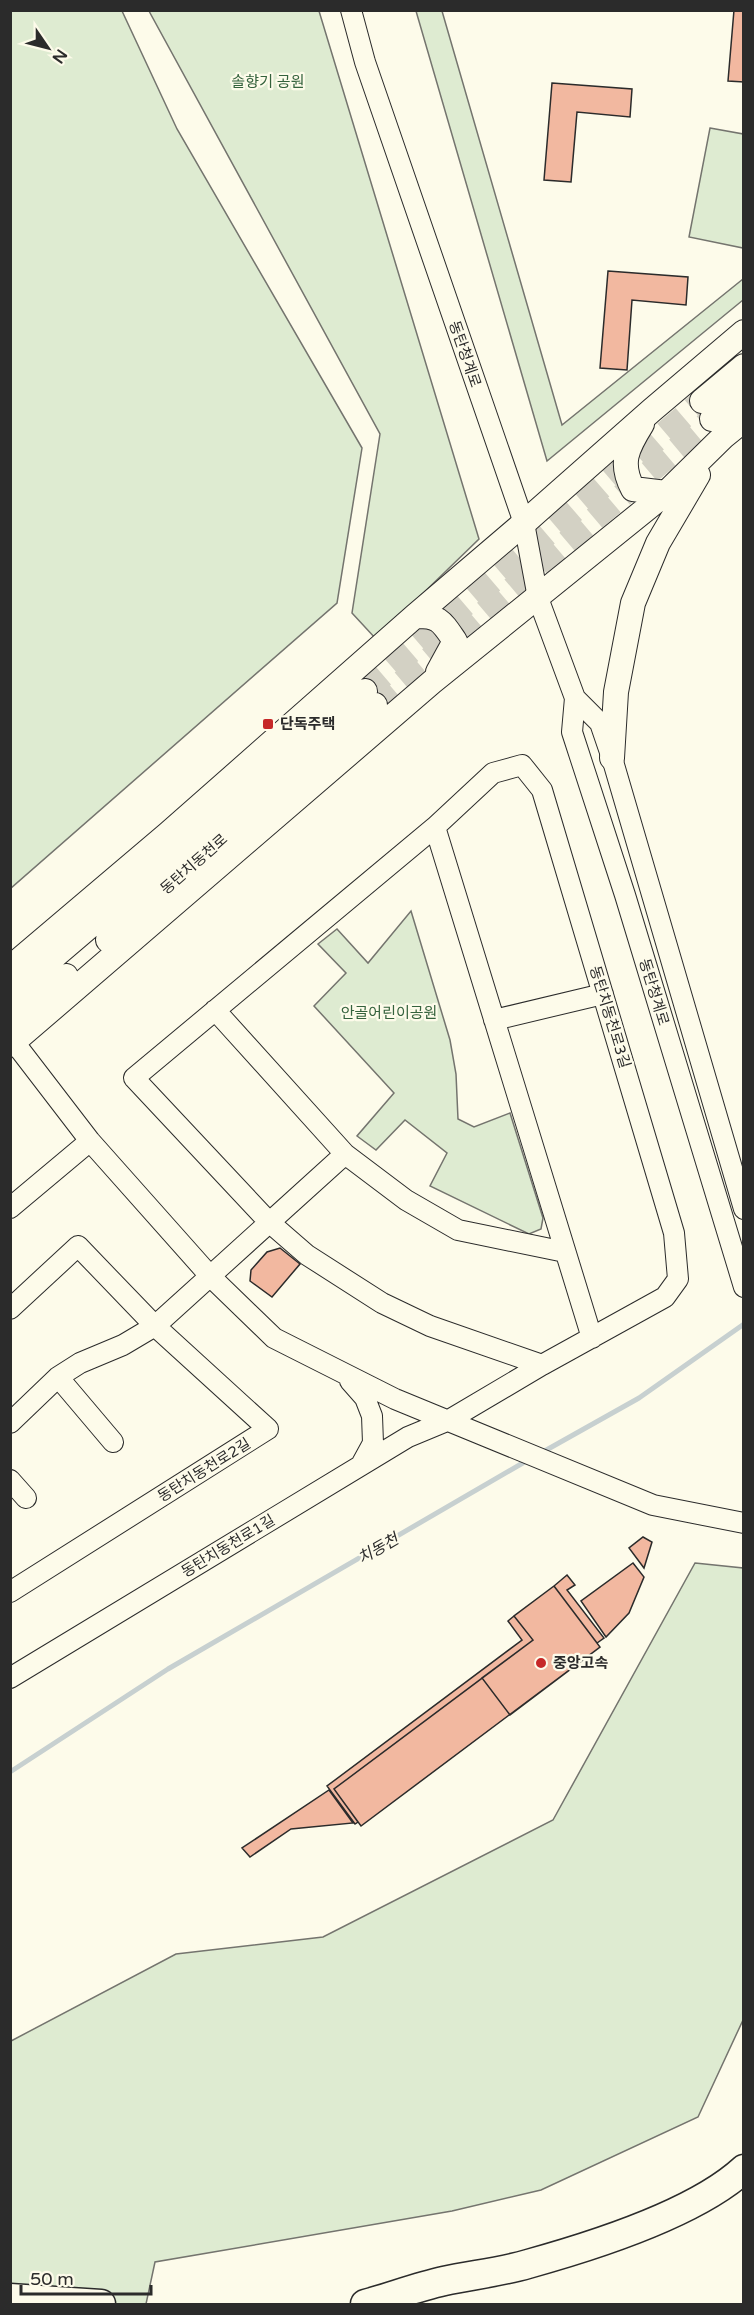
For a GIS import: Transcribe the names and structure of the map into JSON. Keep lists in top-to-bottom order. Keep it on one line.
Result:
{"streets":{"main road":["동탄치동천로"],"street":["동탄청계로","동탄치동천로3길","동탄치동천로2길","동탄치동천로1길"]},"crossings":[["동탄치동천로3길","동탄치동천로1길"]],"water":["치동천"],"parks":["솔향기 공원","안골어린이공원"],"places":{"transit":["단독주택"],"other":["중앙고속"]},"scale_bar":"50 m","north":"bottom right"}
